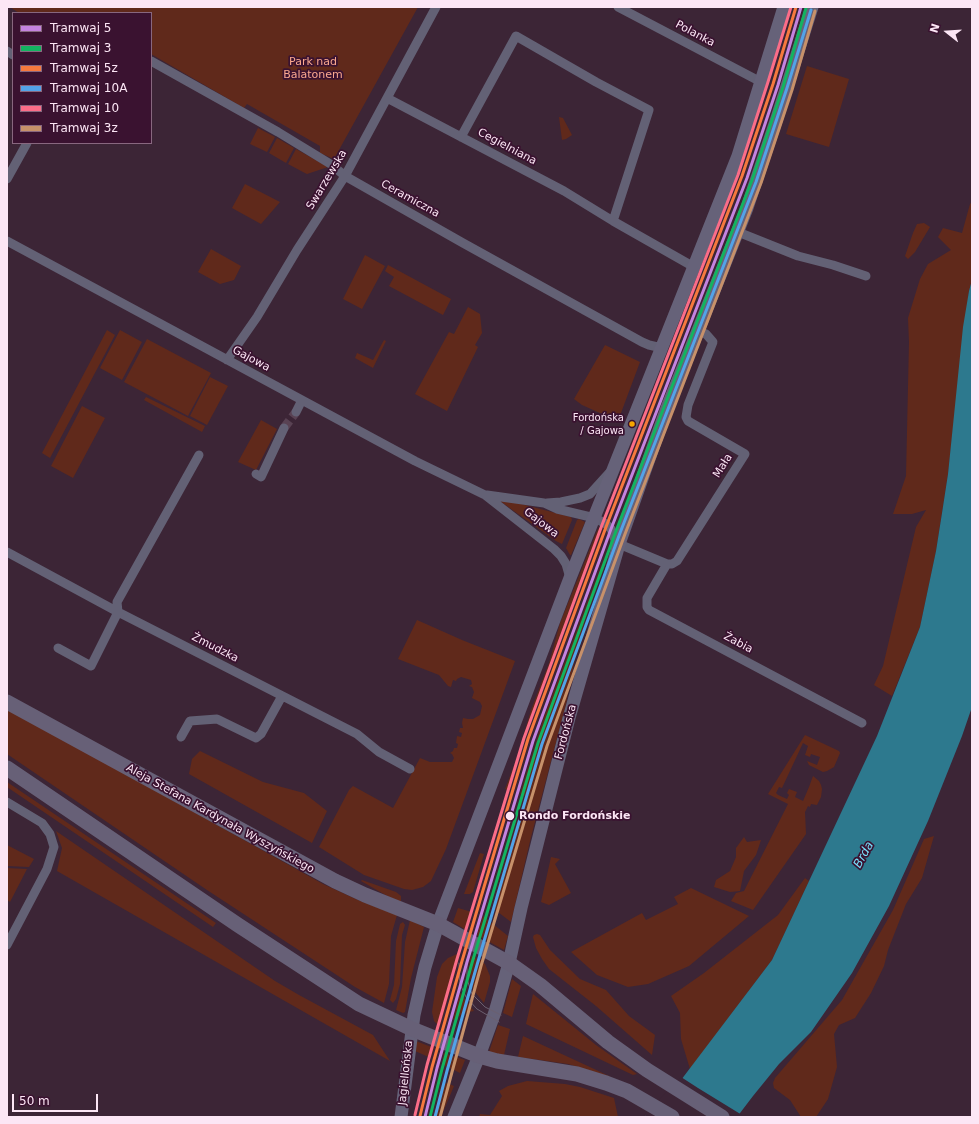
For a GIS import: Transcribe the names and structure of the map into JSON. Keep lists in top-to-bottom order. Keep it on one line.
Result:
{"streets":{"main road":["Fordońska","Aleja Stefana Kardynała Wyszyńskiego","Jagiellońska"],"street":["Polanka","Cegielniana","Swarzewska","Ceramiczna","Gajowa","Mała","Żabia","Żmudzka"]},"crossings":[["Cegielniana","Swarzewska"],["Swarzewska","Ceramiczna"],["Swarzewska","Gajowa"],["Gajowa","Fordońska"],["Mała","Żabia"],["Mała","Fordońska"]],"water":["Brda"],"parks":["Park nad Balatonem"],"places":["Fordońska / Gajowa","Rondo Fordońskie"],"lines":["tram line 5","tram line 5z","tram line 10","tram line 3","tram line 10A","tram line 3z"],"legend":["Tramwaj 5","Tramwaj 3","Tramwaj 5z","Tramwaj 10A","Tramwaj 10","Tramwaj 3z"],"scale_bar":"50 m","north":"left"}
